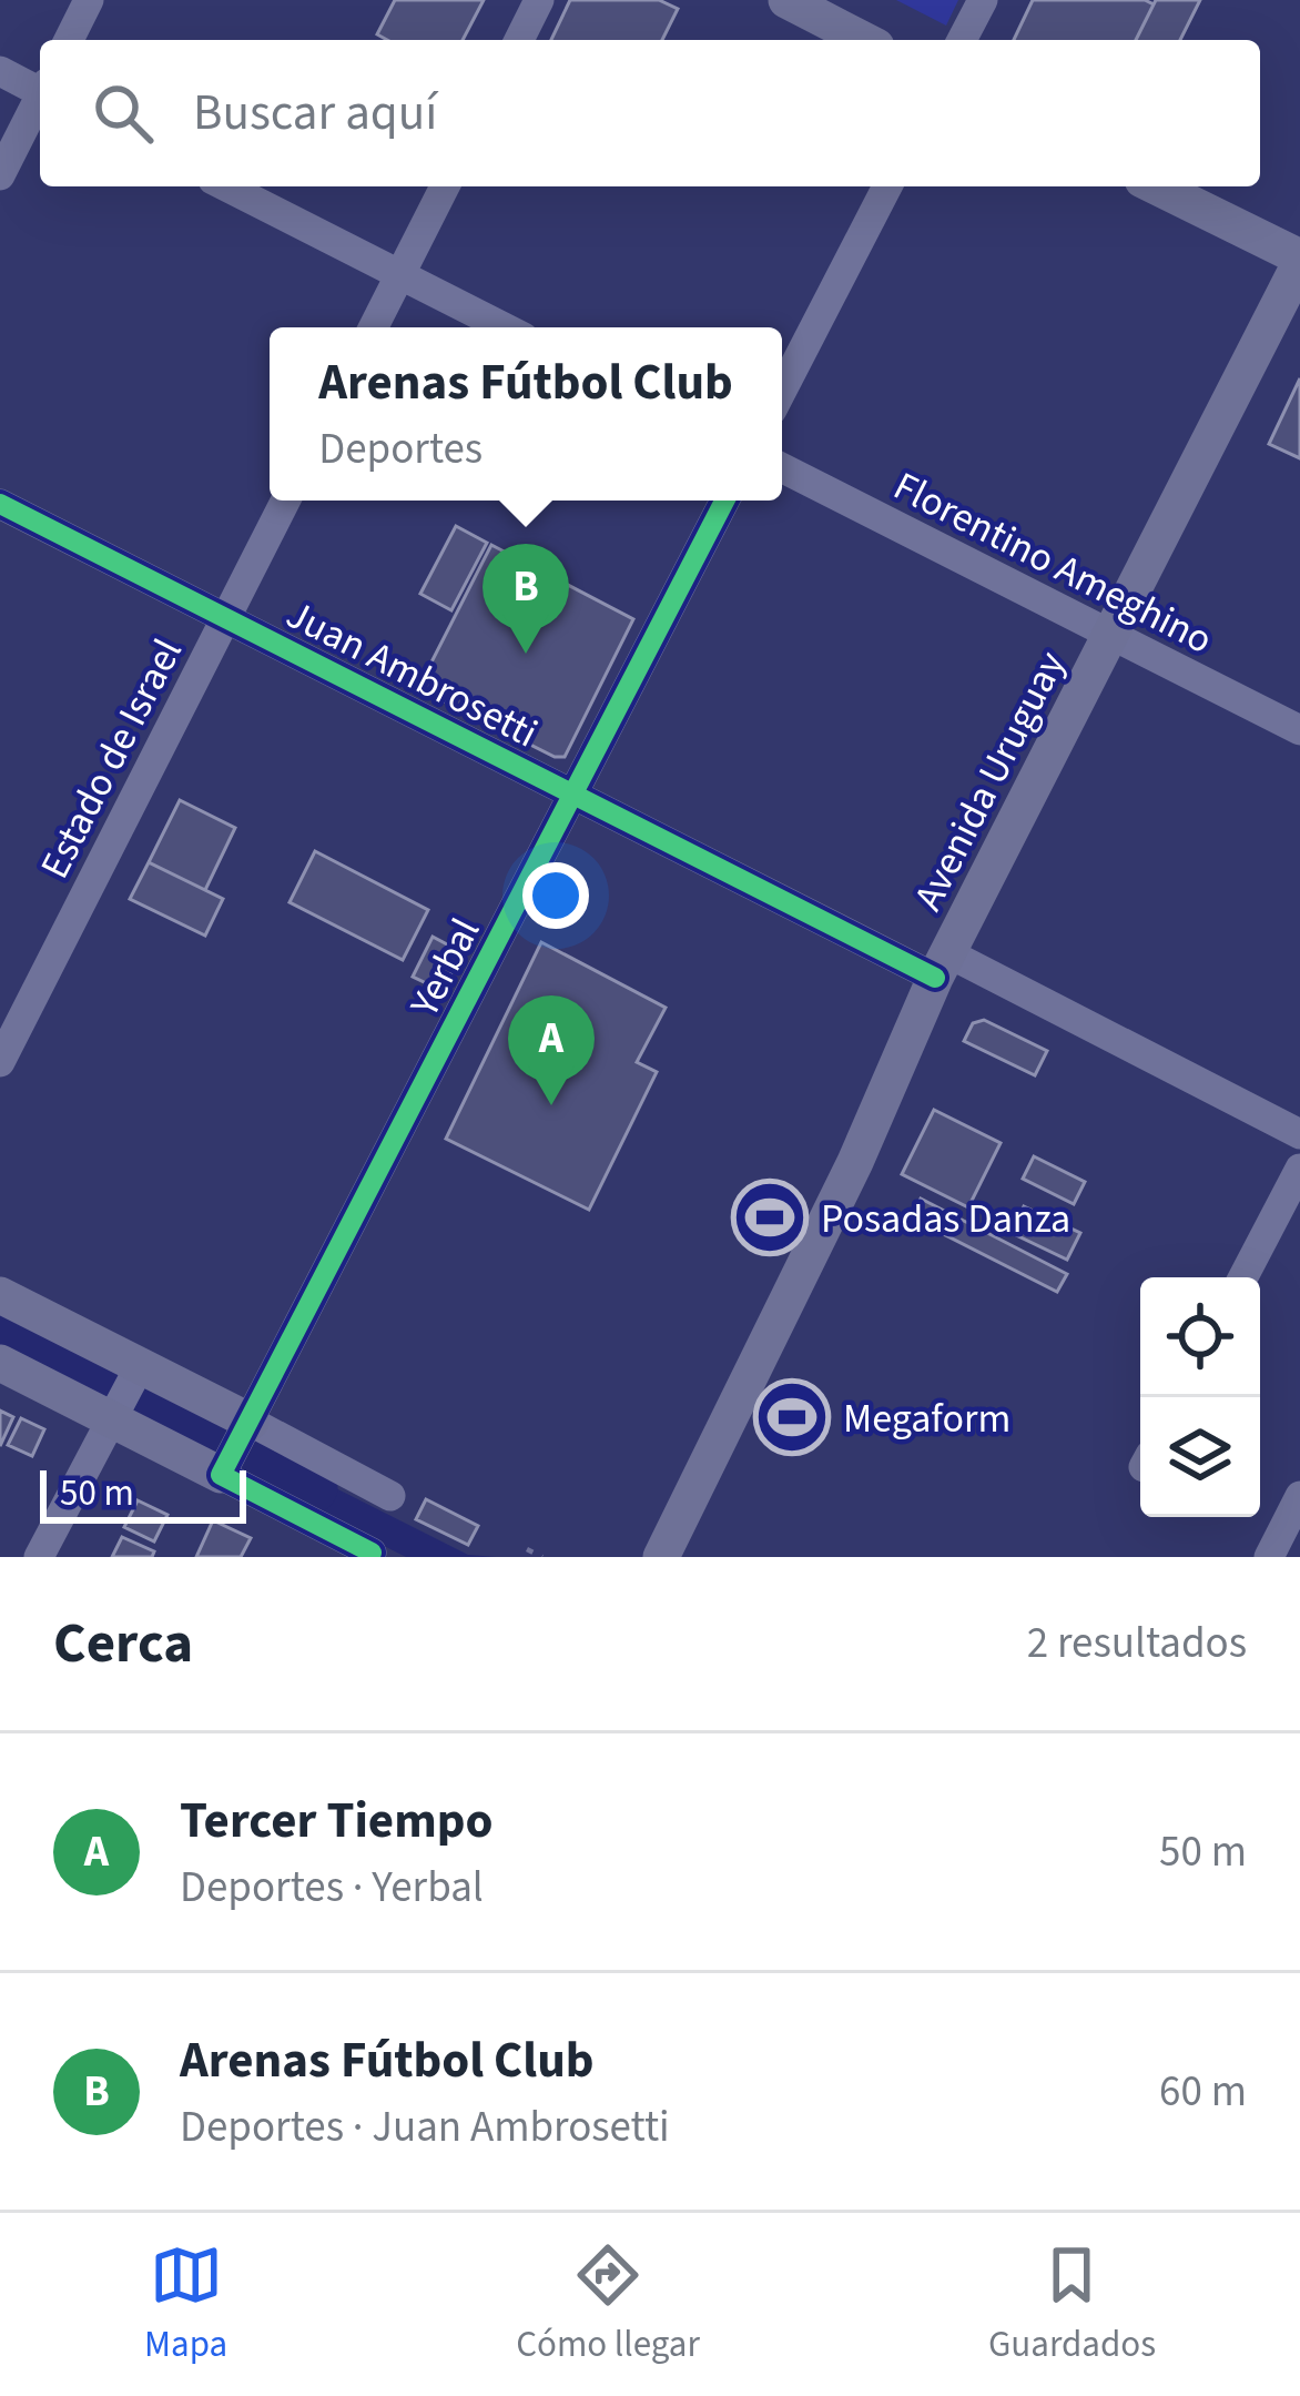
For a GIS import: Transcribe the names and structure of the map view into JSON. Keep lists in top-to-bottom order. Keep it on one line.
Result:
{"streets":{"main road":["Avenida Uruguay"],"street":["Florentino Ameghino","Juan Ambrosetti","Estado de Israel","Yerbal"]},"crossings":[["Florentino Ameghino","Avenida Uruguay"],["Juan Ambrosetti","Estado de Israel"],["Juan Ambrosetti","Avenida Uruguay"],["Juan Ambrosetti","Yerbal"]],"places":{"sports":["Posadas Danza","Megaform"]},"scale_bar":"50 m","page":{"search":"Buscar aquí","popup":["Arenas Fútbol Club","Deportes"],"pins":["B","A"],"scale":"50 m","heading":["Cerca","2 resultados"],"list":[{"mark":"A","name":"Tercer Tiempo","note":"Deportes · Yerbal","value":"50 m"},{"mark":"B","name":"Arenas Fútbol Club","note":"Deportes · Juan Ambrosetti","value":"60 m"}],"nav":["Mapa","Cómo llegar","Guardados"]}}
